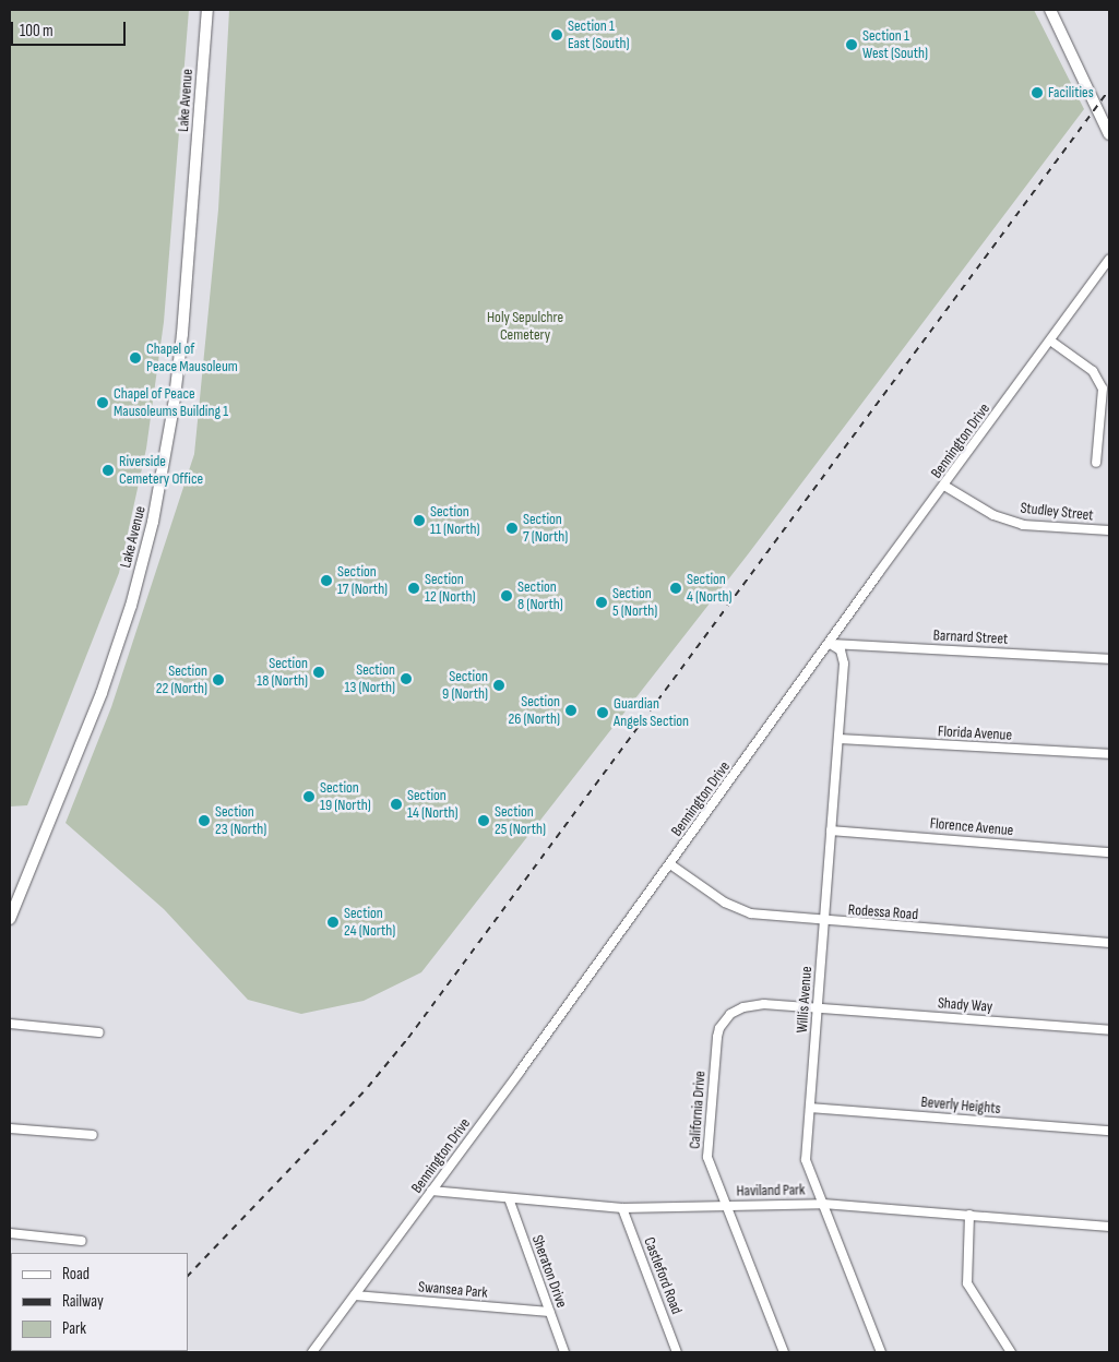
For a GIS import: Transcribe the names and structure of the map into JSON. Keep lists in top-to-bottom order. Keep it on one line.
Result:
{"streets":{"main road":["Lake Avenue"],"street":["Bennington Drive","Studley Street","Barnard Street","Florida Avenue","Florence Avenue","Rodessa Road","Willis Avenue","Shady Way","Beverly Heights","California Drive","Haviland Park","Sheraton Drive","Castleford Road","Swansea Park"]},"crossings":[["Bennington Drive","Studley Street"],["Bennington Drive","Barnard Street"],["Bennington Drive","Rodessa Road"],["Bennington Drive","Willis Avenue"],["Bennington Drive","Haviland Park"],["Bennington Drive","Swansea Park"],["Barnard Street","Willis Avenue"],["Florida Avenue","Willis Avenue"],["Florence Avenue","Willis Avenue"],["Rodessa Road","Willis Avenue"],["Willis Avenue","Shady Way"],["Willis Avenue","Beverly Heights"],["Willis Avenue","California Drive"],["Willis Avenue","Haviland Park"],["Shady Way","California Drive"],["California Drive","Haviland Park"],["Haviland Park","Sheraton Drive"],["Haviland Park","Castleford Road"],["Sheraton Drive","Swansea Park"]],"parks":["Holy Sepulchre Cemetery"],"places":["Section 1 East (South)","Section 1 West (South)","Facilities","Chapel of Peace Mausoleum","Chapel of Peace Mausoleums Building 1","Riverside Cemetery Office","Section 11 (North)","Section 7 (North)","Section 17 (North)","Section 12 (North)","Section 4 (North)","Section 8 (North)","Section 5 (North)","Section 18 (North)","Section 13 (North)","Section 22 (North)","Section 9 (North)","Section 26 (North)","Guardian Angels Section","Section 19 (North)","Section 14 (North)","Section 23 (North)","Section 25 (North)","Section 24 (North)"],"legend":["Road","Railway","Park"],"scale_bar":"100 m"}
